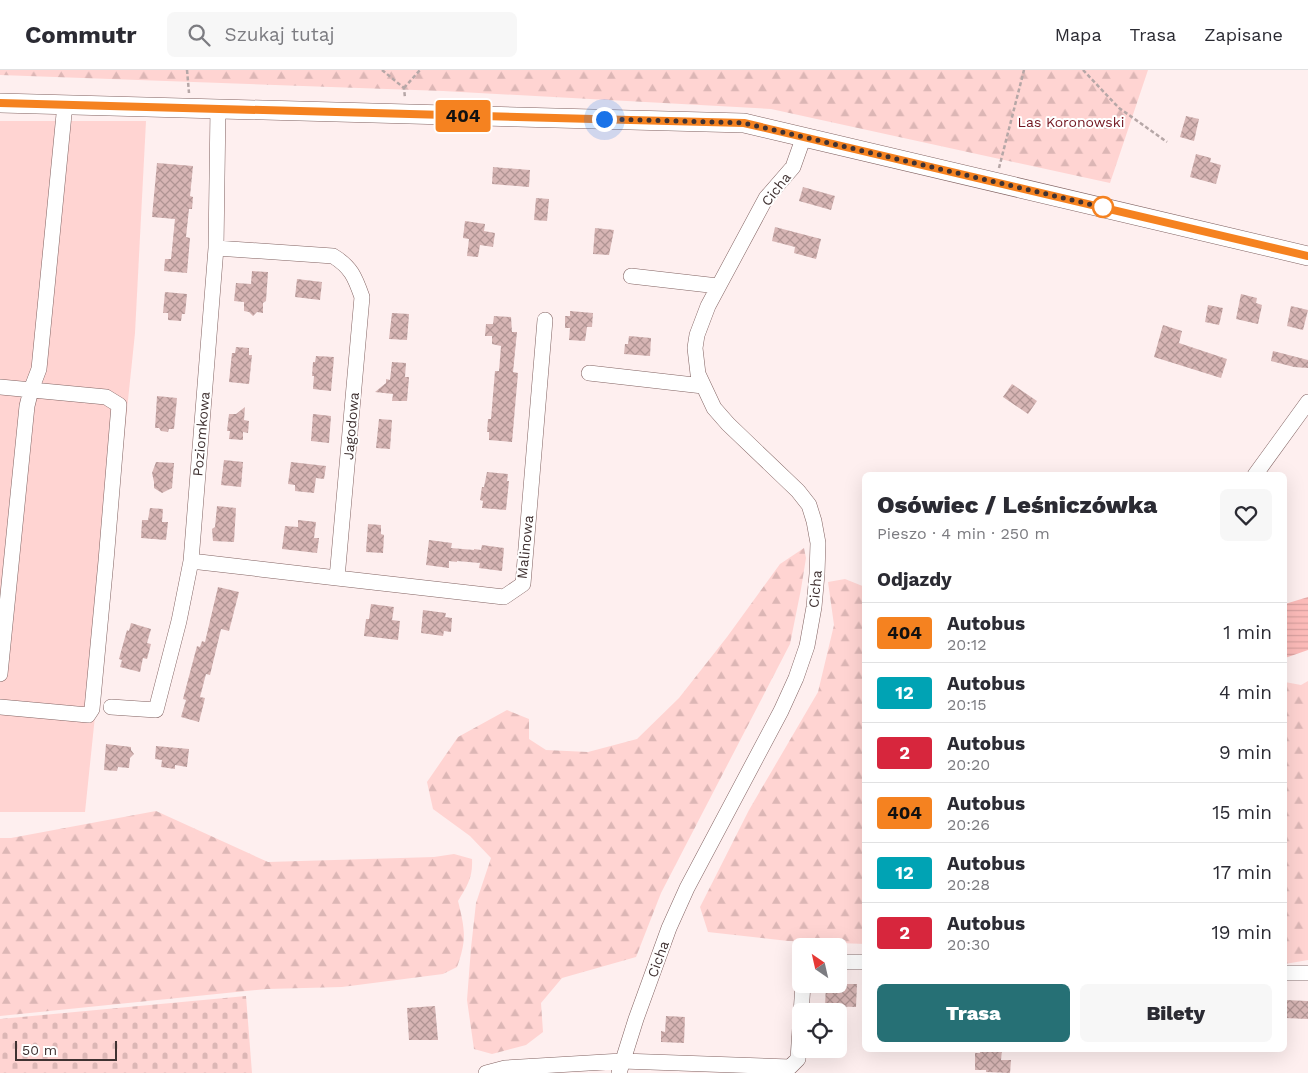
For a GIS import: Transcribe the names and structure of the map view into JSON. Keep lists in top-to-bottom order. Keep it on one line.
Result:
{"streets":{"street":["Cicha","Jagodowa","Poziomkowa","Malinowa"]},"crossings":[["Jagodowa","Poziomkowa"],["Jagodowa","Malinowa"]],"parks":["Las Koronowski"],"lines":["bus line 404"],"scale_bar":"50 m","north":"top left","page":{"header":"Commutr","search":"Szukaj tutaj","nav":["Mapa","Trasa","Zapisane"],"on_map":"404","heading":[["Osówiec / Leśniczówka","Pieszo · 4 min · 250 m"],"Odjazdy"],"list":[{"mark":"404","name":"Autobus","note":"20:12","value":"1 min"},{"mark":"12","name":"Autobus","note":"20:15","value":"4 min"},{"mark":"2","name":"Autobus","note":"20:20","value":"9 min"},{"mark":"404","name":"Autobus","note":"20:26","value":"15 min"},{"mark":"12","name":"Autobus","note":"20:28","value":"17 min"},{"mark":"2","name":"Autobus","note":"20:30","value":"19 min"}],"buttons":["Trasa","Bilety"],"scale":"50 m"}}
